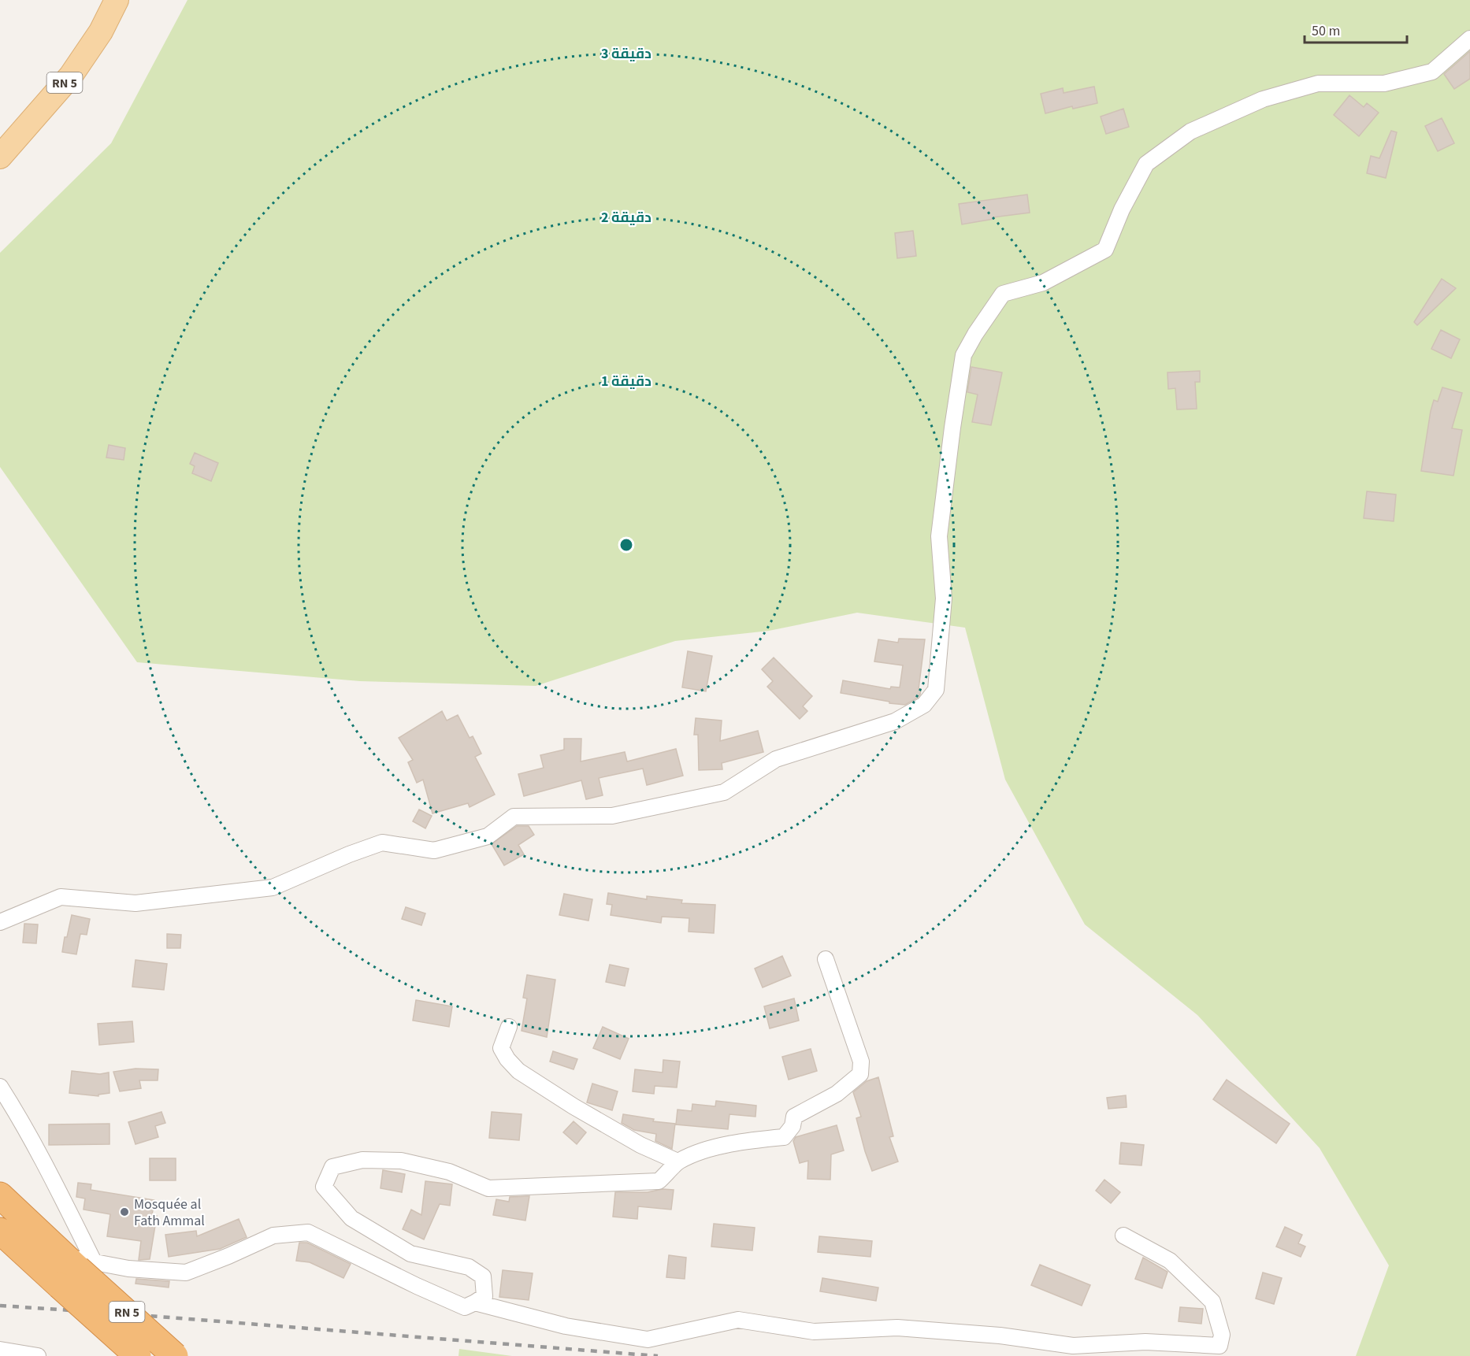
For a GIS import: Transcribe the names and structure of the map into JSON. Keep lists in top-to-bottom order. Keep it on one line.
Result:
{"streets":{"highway":["RN 5"]},"places":["Mosquée al Fath Ammal"],"scale_bar":"50 m","rings":["3 دقيقة","2 دقيقة","1 دقيقة"]}
